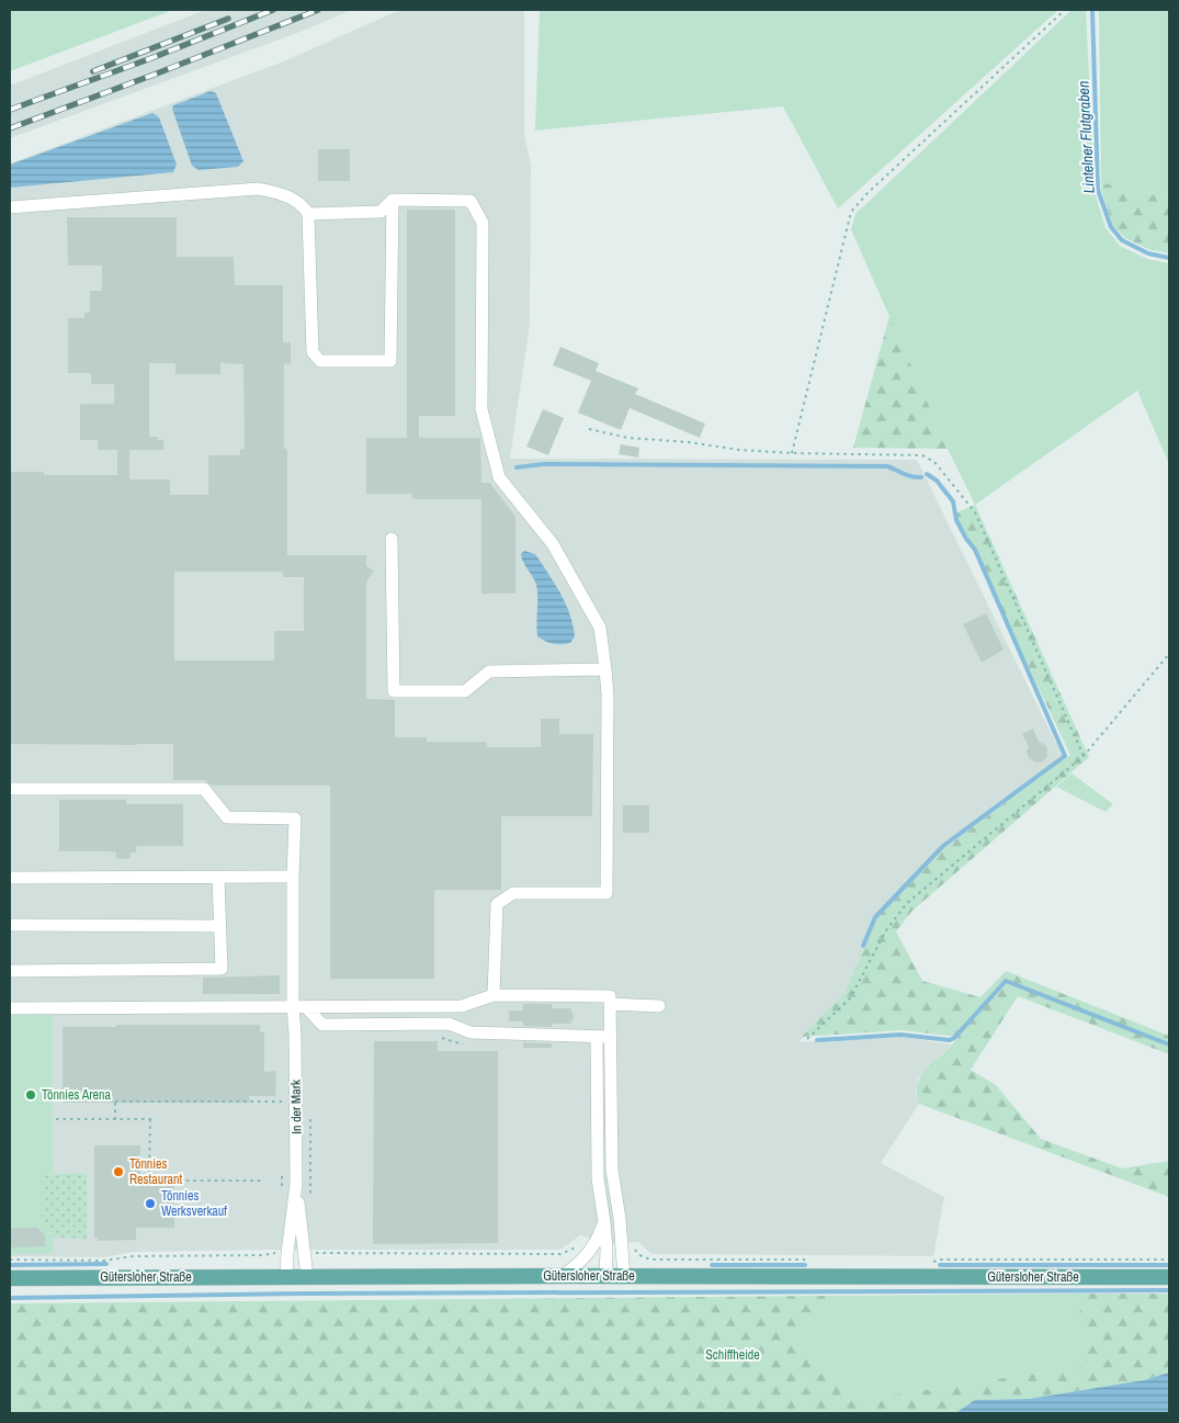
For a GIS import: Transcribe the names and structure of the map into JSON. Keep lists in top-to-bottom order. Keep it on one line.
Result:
{"streets":{"main road":["Gütersloher Straße"],"street":["In der Mark"]},"crossings":[["In der Mark","Gütersloher Straße"]],"water":["Lintelner Flutgraben"],"parks":["Schiffheide"],"places":["Tönnies Arena","Tönnies Restaurant","Tönnies Werksverkauf"]}
